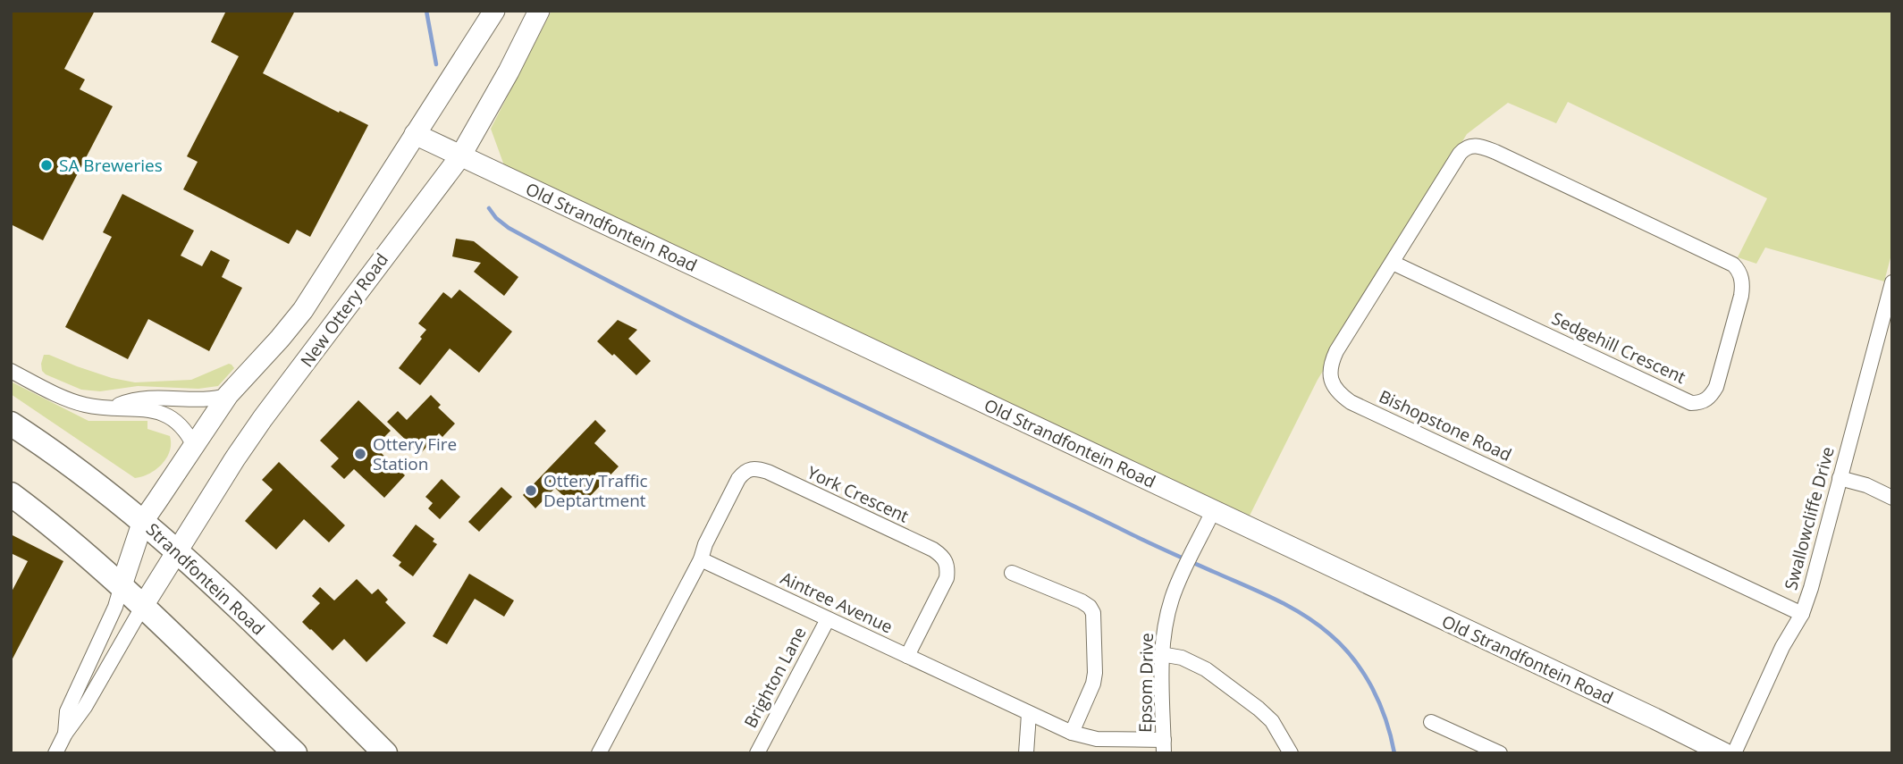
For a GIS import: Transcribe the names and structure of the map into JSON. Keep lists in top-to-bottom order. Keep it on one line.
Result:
{"streets":{"main road":["Strandfontein Road"],"street":["Old Strandfontein Road","New Ottery Road","Sedgehill Crescent","Bishopstone Road","York Crescent","Swallowcliffe Drive","Aintree Avenue","Brighton Lane","Epsom Drive"]},"crossings":[["Old Strandfontein Road","New Ottery Road"],["Old Strandfontein Road","Epsom Drive"],["New Ottery Road","Strandfontein Road"],["Sedgehill Crescent","Bishopstone Road"],["Bishopstone Road","Swallowcliffe Drive"],["York Crescent","Aintree Avenue"],["Aintree Avenue","Brighton Lane"],["Aintree Avenue","Epsom Drive"]],"places":["SA Breweries","Ottery Fire Station","Ottery Traffic Deptartment"]}
